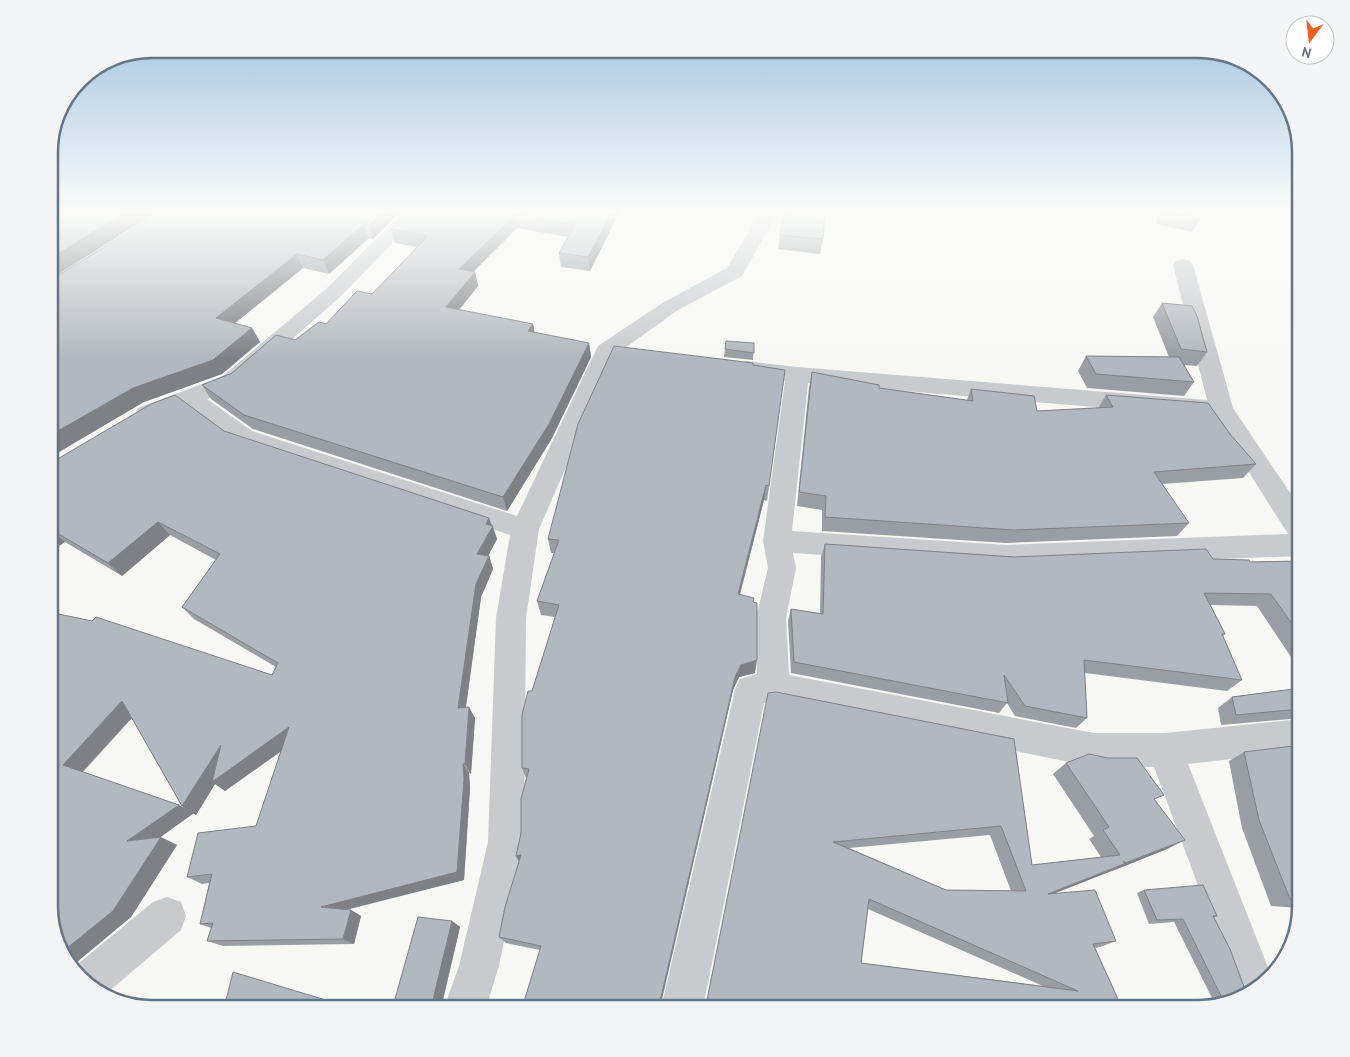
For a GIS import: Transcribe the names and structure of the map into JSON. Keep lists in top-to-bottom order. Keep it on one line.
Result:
{"north":"bottom"}
